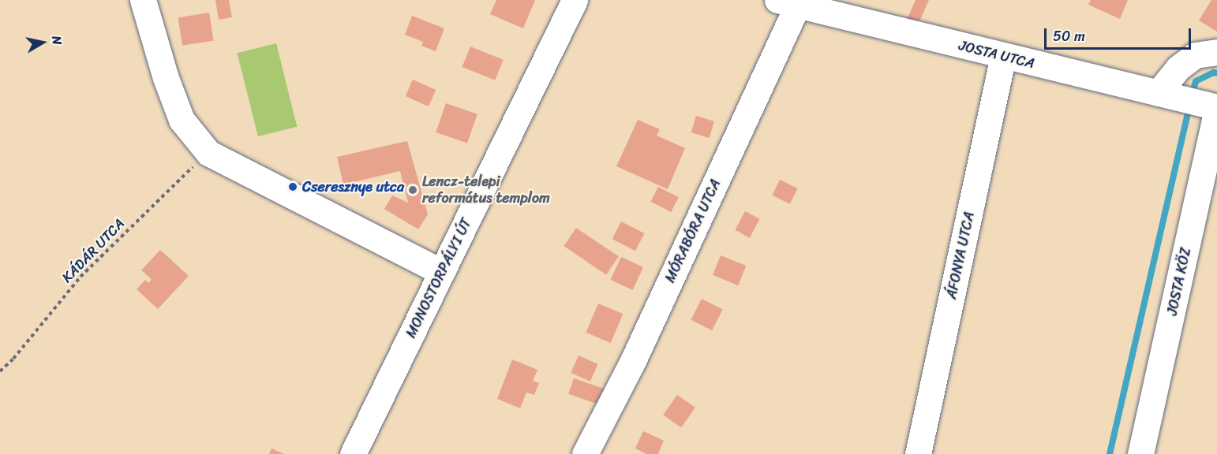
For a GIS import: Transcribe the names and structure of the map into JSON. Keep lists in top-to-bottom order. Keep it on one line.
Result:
{"streets":{"street":["JOSTA UTCA","MÓRABÓRA UTCA","ÁFONYA UTCA","MONOSTORPÁLYI ÚT","JOSTA KÖZ"],"path":["KÁDÁR UTCA"]},"crossings":[["JOSTA UTCA","MÓRABÓRA UTCA"],["JOSTA UTCA","ÁFONYA UTCA"],["JOSTA UTCA","JOSTA KÖZ"]],"places":["Cseresznye utca","Lencz-telepi református templom"],"scale_bar":"50 m","north":"right"}
